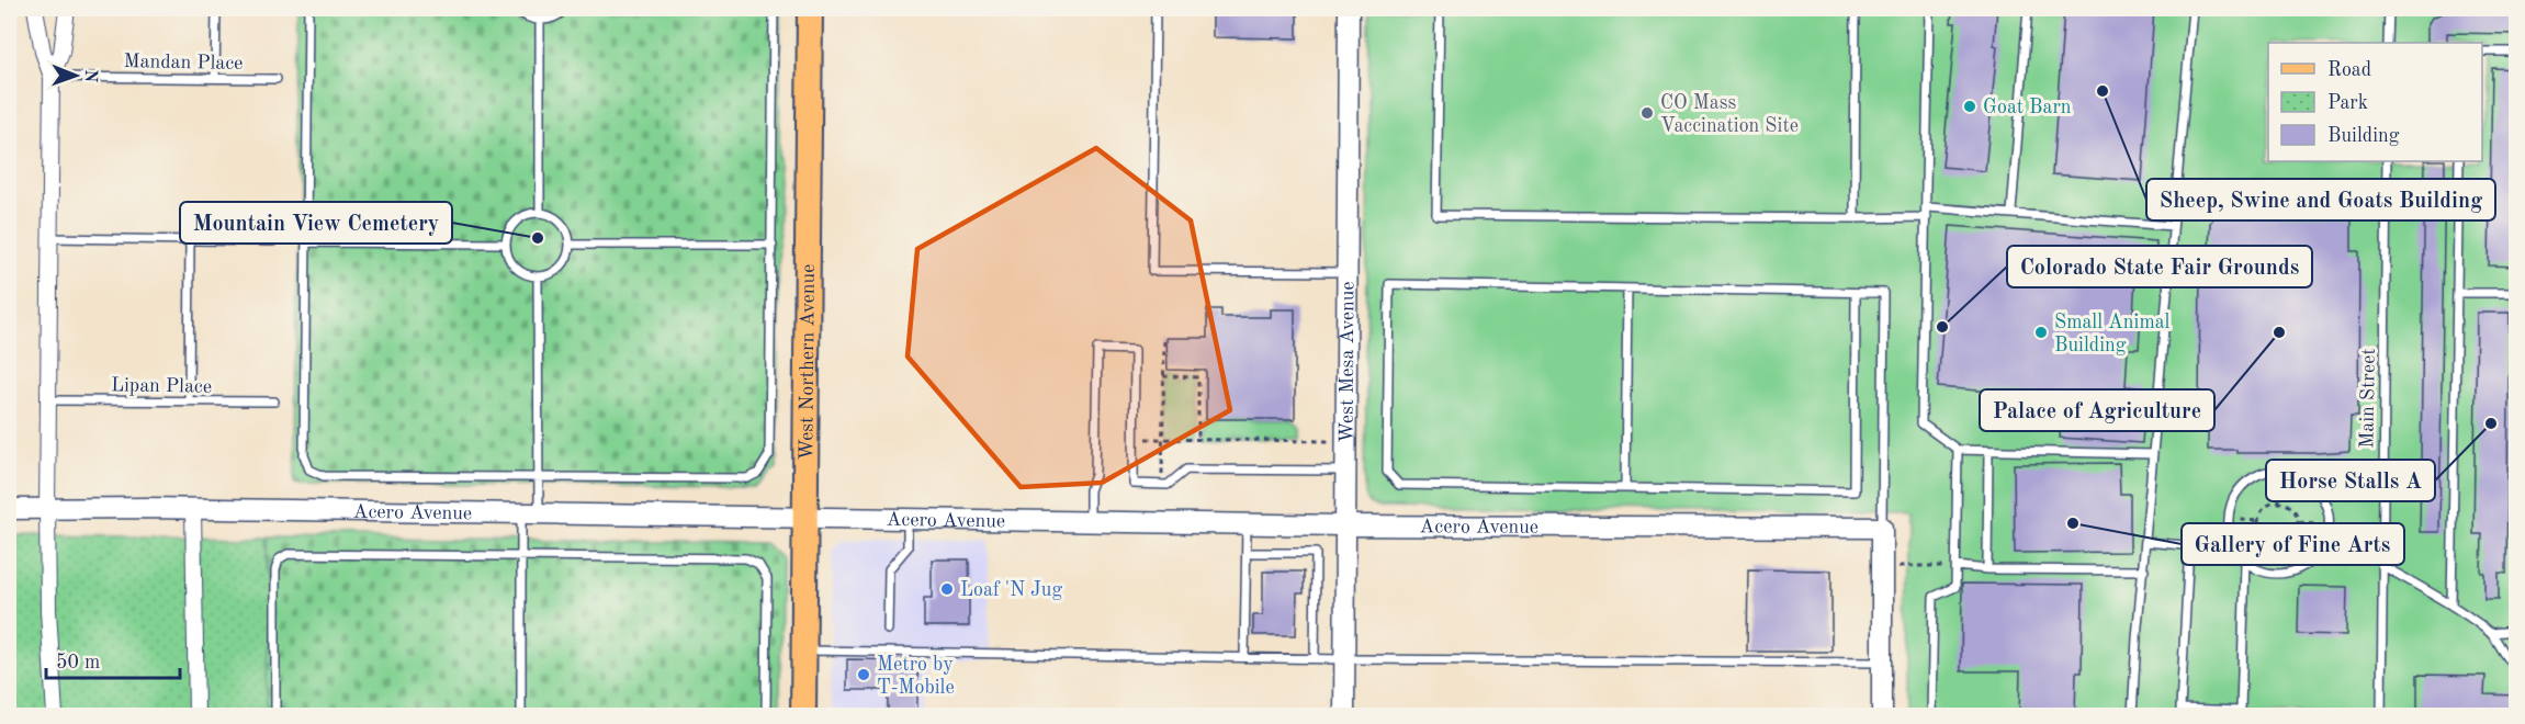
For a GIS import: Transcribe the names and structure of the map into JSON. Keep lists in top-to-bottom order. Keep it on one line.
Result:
{"streets":{"main road":["West Northern Avenue"],"street":["West Mesa Avenue","Acero Avenue"],"lane":["Mandan Place","Lipan Place","Main Street"]},"crossings":[["West Northern Avenue","Acero Avenue"],["West Mesa Avenue","Acero Avenue"]],"places":["Sheep, Swine and Goats Building","Goat Barn","CO Mass Vaccination Site","Mountain View Cemetery","Colorado State Fair Grounds","Small Animal Building","Palace of Agriculture","Horse Stalls A","Gallery of Fine Arts","Loaf 'N Jug","Metro by T-Mobile"],"legend":["Road","Park","Building"],"scale_bar":"50 m","north":"right"}
